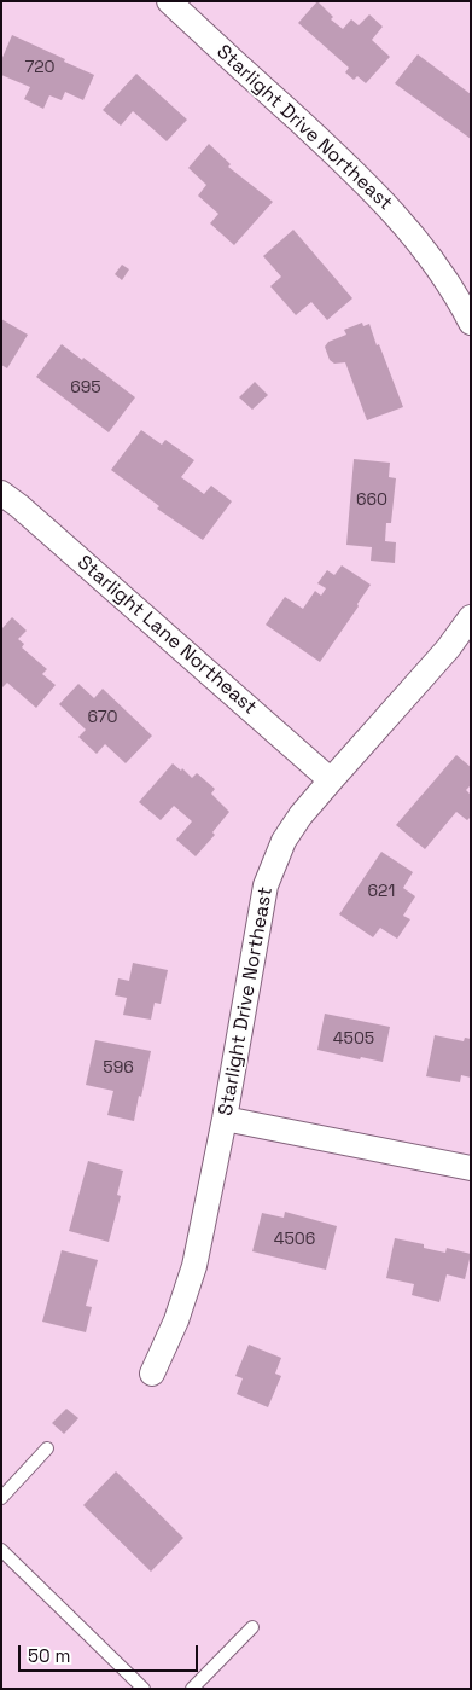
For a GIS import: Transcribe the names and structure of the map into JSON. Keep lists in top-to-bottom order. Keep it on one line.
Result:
{"streets":{"street":["Starlight Drive Northeast","Starlight Lane Northeast"]},"crossings":[["Starlight Drive Northeast","Starlight Lane Northeast"]],"house_numbers":["720","695","660","670","621","4505","596","4506"],"scale_bar":"50 m"}
